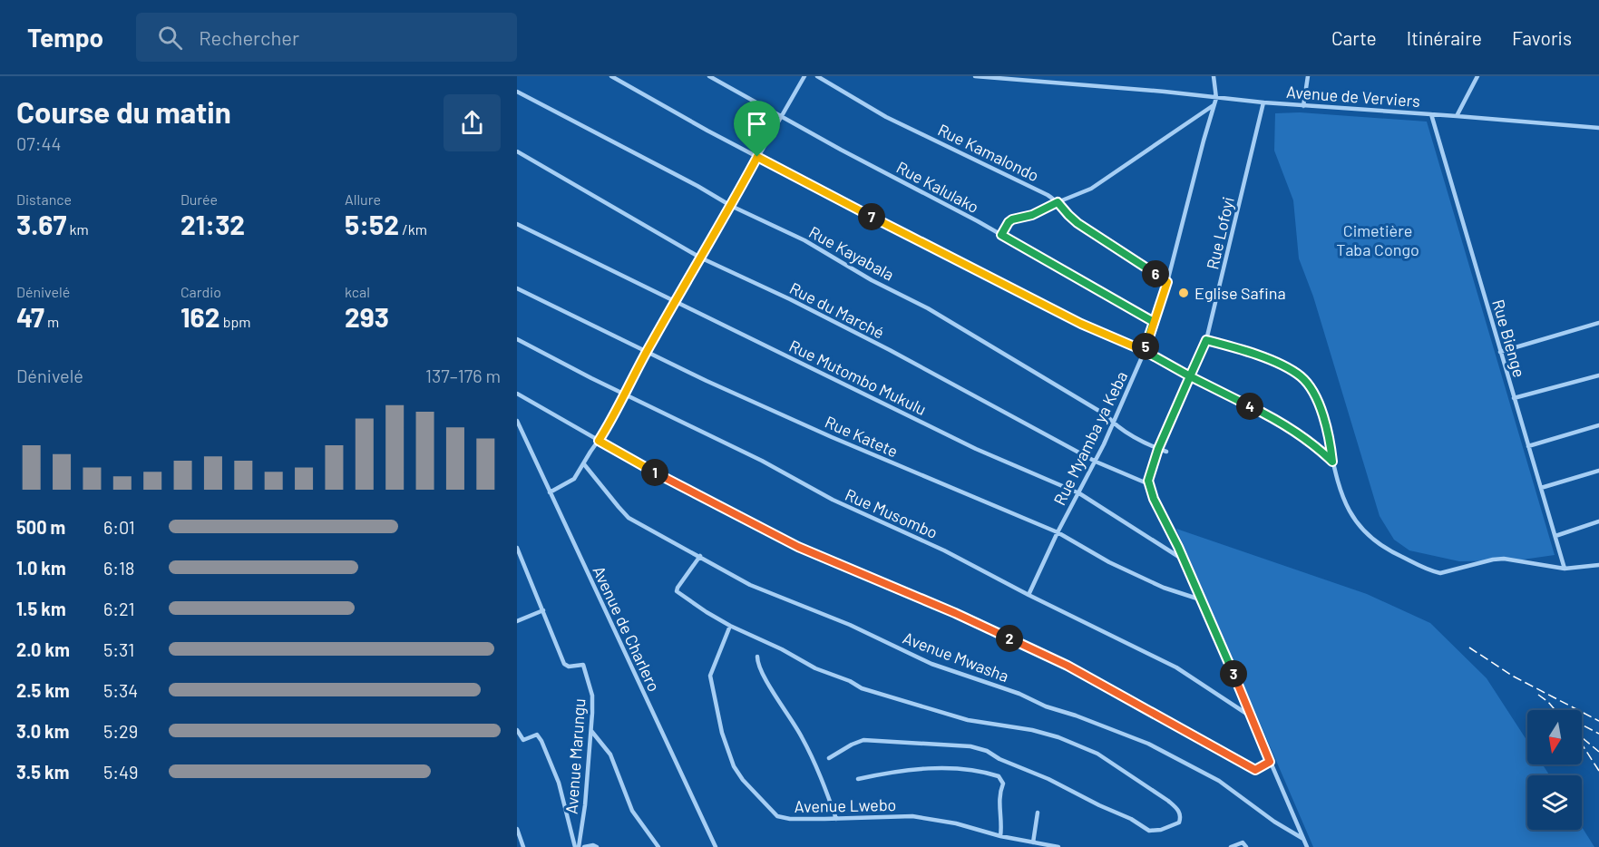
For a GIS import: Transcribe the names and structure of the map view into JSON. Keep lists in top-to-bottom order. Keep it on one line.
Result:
{"streets":{"street":["Avenue de Verviers","Rue Kamalondo","Rue Kalulako","Rue Lofoyi","Rue Kayabala","Rue du Marché","Rue Bienge","Rue Mutombo Mukulu","Rue Katete","Rue Myamba ya Keba","Rue Musombo","Avenue de Charlero","Avenue Mwasha","Avenue Marungu","Avenue Lwebo"]},"crossings":[["Avenue de Verviers","Rue Lofoyi"],["Avenue de Verviers","Rue Bienge"],["Avenue de Verviers","Rue Myamba ya Keba"],["Rue Kamalondo","Rue Myamba ya Keba"],["Rue Kalulako","Rue Myamba ya Keba"],["Rue Lofoyi","Rue Kayabala"],["Rue Lofoyi","Rue du Marché"],["Rue Kayabala","Rue Myamba ya Keba"],["Rue du Marché","Rue Myamba ya Keba"],["Rue Mutombo Mukulu","Rue Myamba ya Keba"],["Rue Katete","Rue Myamba ya Keba"],["Rue Myamba ya Keba","Rue Musombo"]],"parks":["Cimetière Taba Congo"],"places":["Eglise Safina"],"north":"bottom","page":{"header":"Tempo","search":"Rechercher","nav":["Carte","Itinéraire","Favoris"],"heading":["Course du matin","07:44"],"stats":[["Distance","3.67 km"],["Durée","21:32"],["Allure","5:52 /km"],["Dénivelé","47 m"],["Cardio","162 bpm"],["kcal","293"]],"pins":["7","6","5","4","1","2","3"],"chart":["Dénivelé","137–176 m"],"list":[{"name":"500 m","note":"6:01"},{"name":"1.0 km","note":"6:18"},{"name":"1.5 km","note":"6:21"},{"name":"2.0 km","note":"5:31"},{"name":"2.5 km","note":"5:34"},{"name":"3.0 km","note":"5:29"},{"name":"3.5 km","note":"5:49"}]}}
